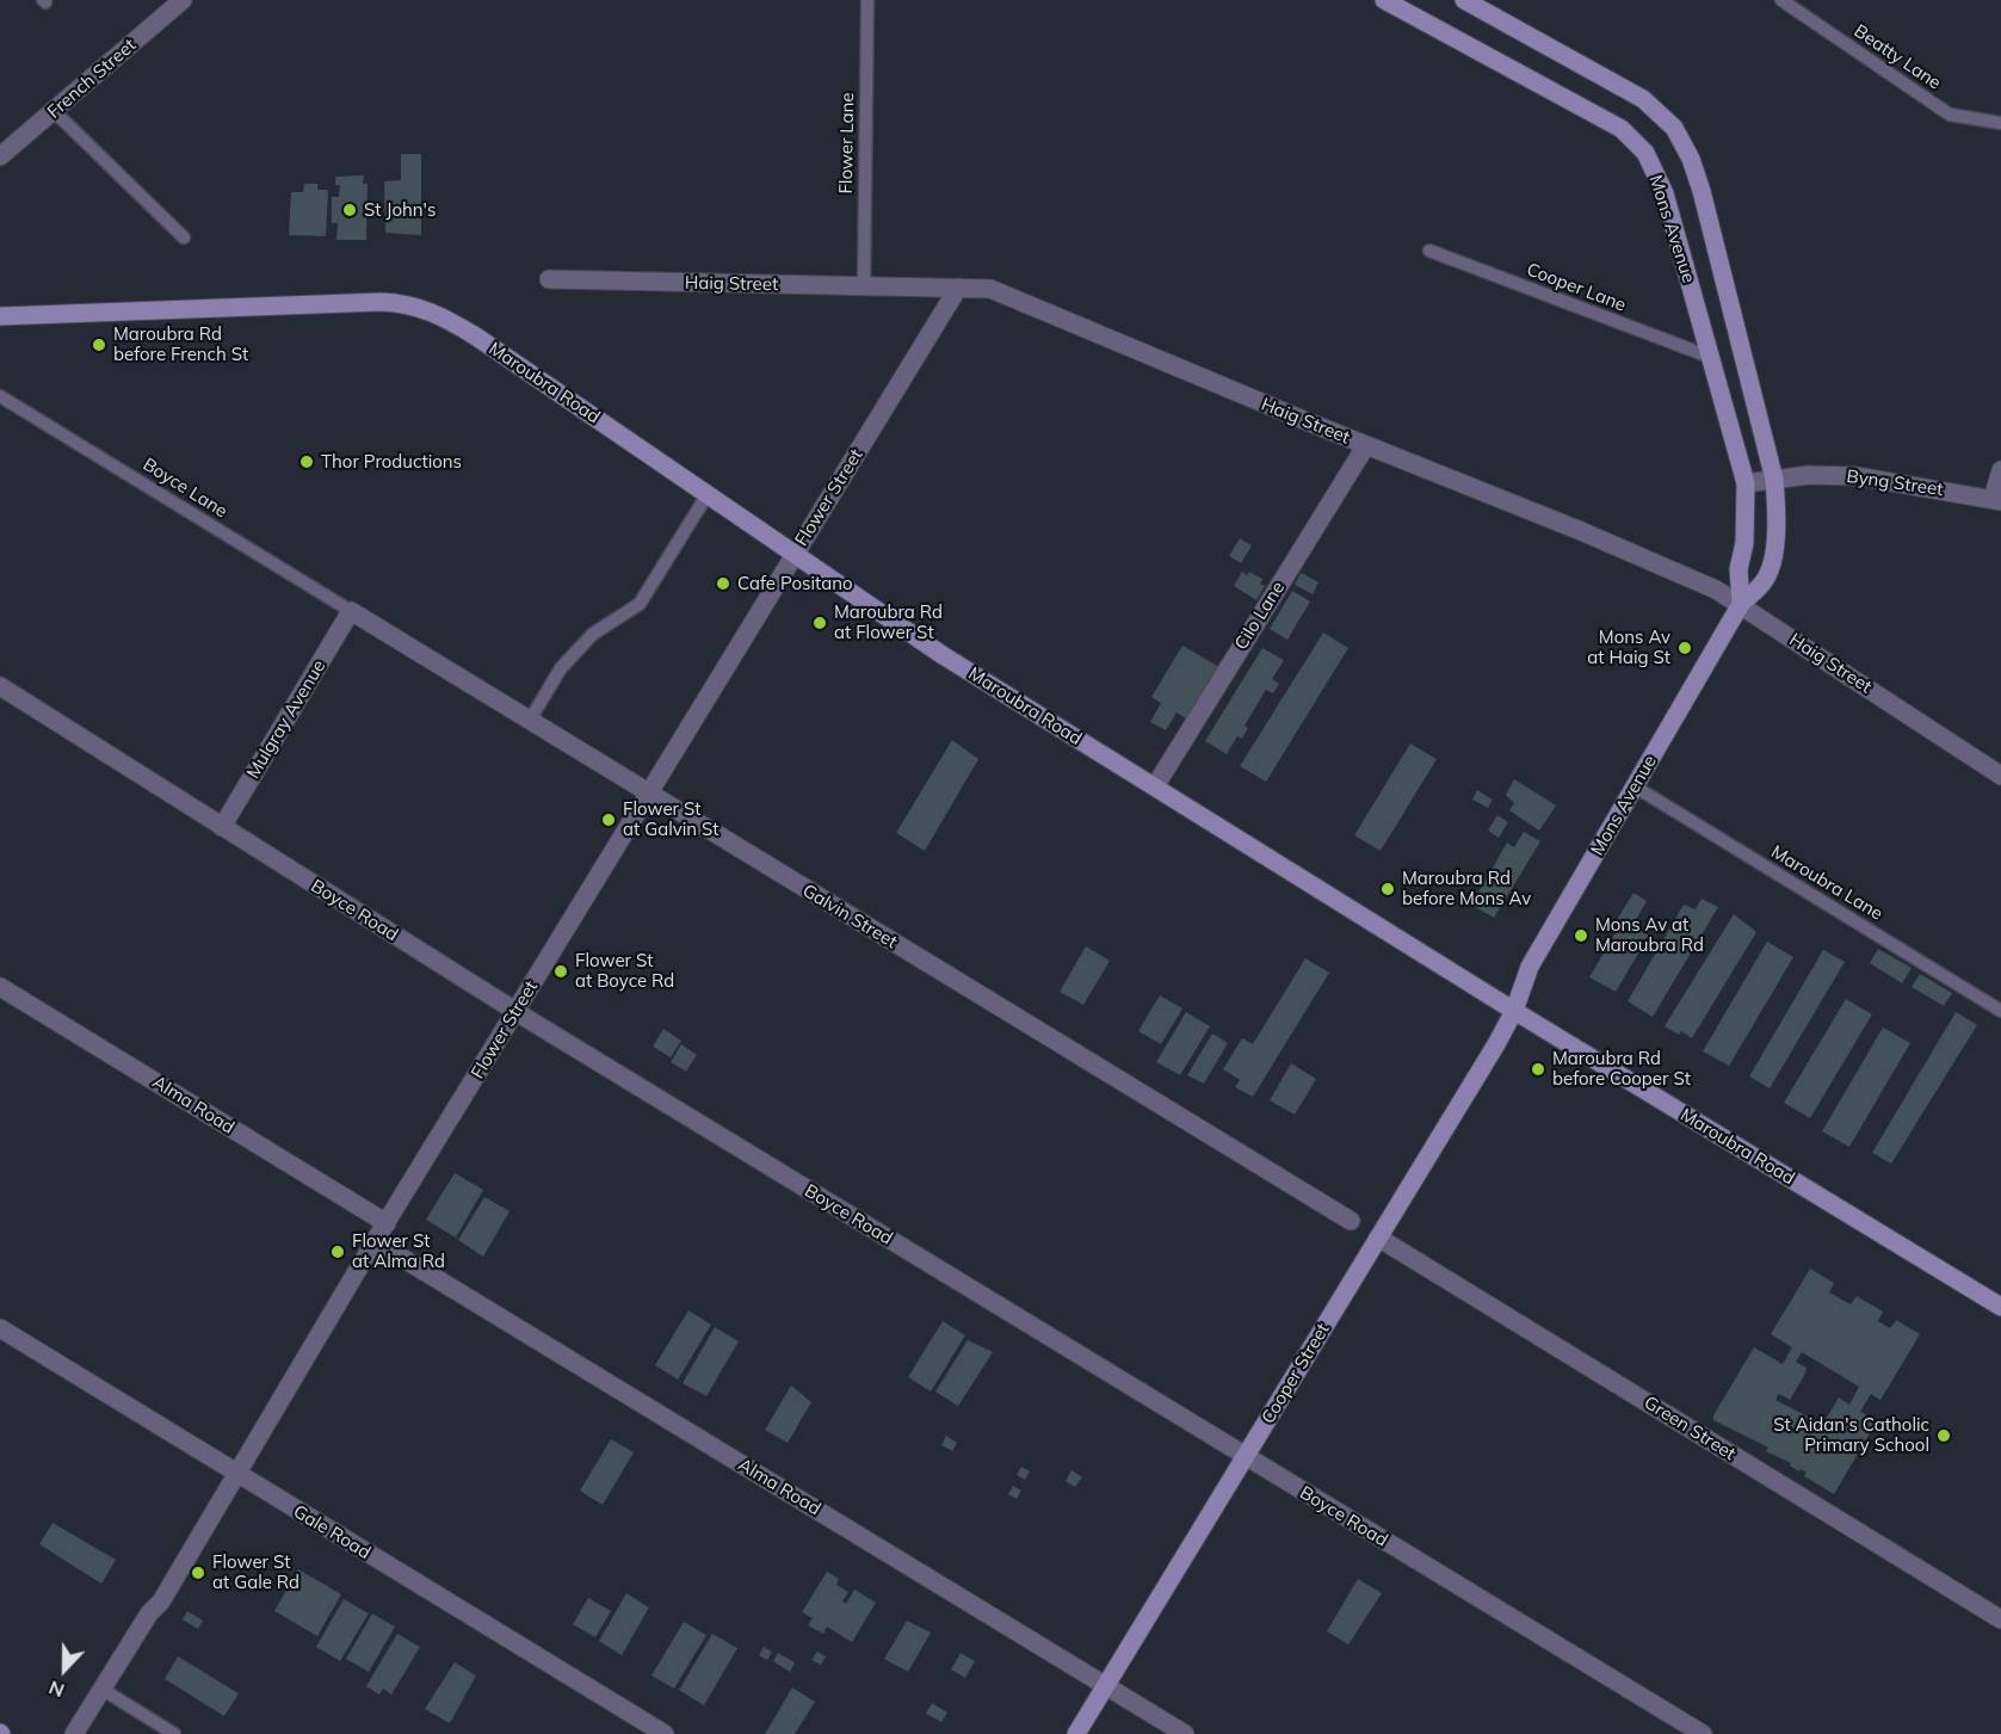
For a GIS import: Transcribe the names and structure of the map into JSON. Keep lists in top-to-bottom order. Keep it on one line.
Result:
{"streets":{"street":["French Street","Mons Avenue","Haig Street","Maroubra Road","Byng Street","Flower Street","Cilo Lane","Mulgray Avenue","Boyce Road","Galvin Street","Alma Road","Cooper Street","Green Street","Gale Road"],"lane":["Beatty Lane","Flower Lane","Cooper Lane","Boyce Lane","Maroubra Lane"]},"crossings":[["Flower Lane","Haig Street"],["Mons Avenue","Haig Street"],["Mons Avenue","Cooper Lane"],["Mons Avenue","Maroubra Road"],["Mons Avenue","Byng Street"],["Mons Avenue","Maroubra Lane"],["Mons Avenue","Cooper Street"],["Haig Street","Flower Street"],["Haig Street","Cilo Lane"],["Maroubra Road","Flower Street"],["Maroubra Road","Cilo Lane"],["Maroubra Road","Cooper Street"],["Boyce Lane","Mulgray Avenue"],["Boyce Lane","Galvin Street"],["Flower Street","Boyce Road"],["Flower Street","Galvin Street"],["Flower Street","Alma Road"],["Flower Street","Gale Road"],["Mulgray Avenue","Boyce Road"],["Mulgray Avenue","Galvin Street"],["Boyce Road","Cooper Street"],["Alma Road","Cooper Street"],["Cooper Street","Green Street"]],"places":["St John's","Maroubra Rd before French St","Thor Productions","Cafe Positano","Maroubra Rd at Flower St","Mons Av at Haig St","Flower St at Galvin St","Maroubra Rd before Mons Av","Mons Av at Maroubra Rd","Flower St at Boyce Rd","Maroubra Rd before Cooper St","Flower St at Alma Rd","St Aidan's Catholic Primary School","Flower St at Gale Rd"],"north":"bottom"}
